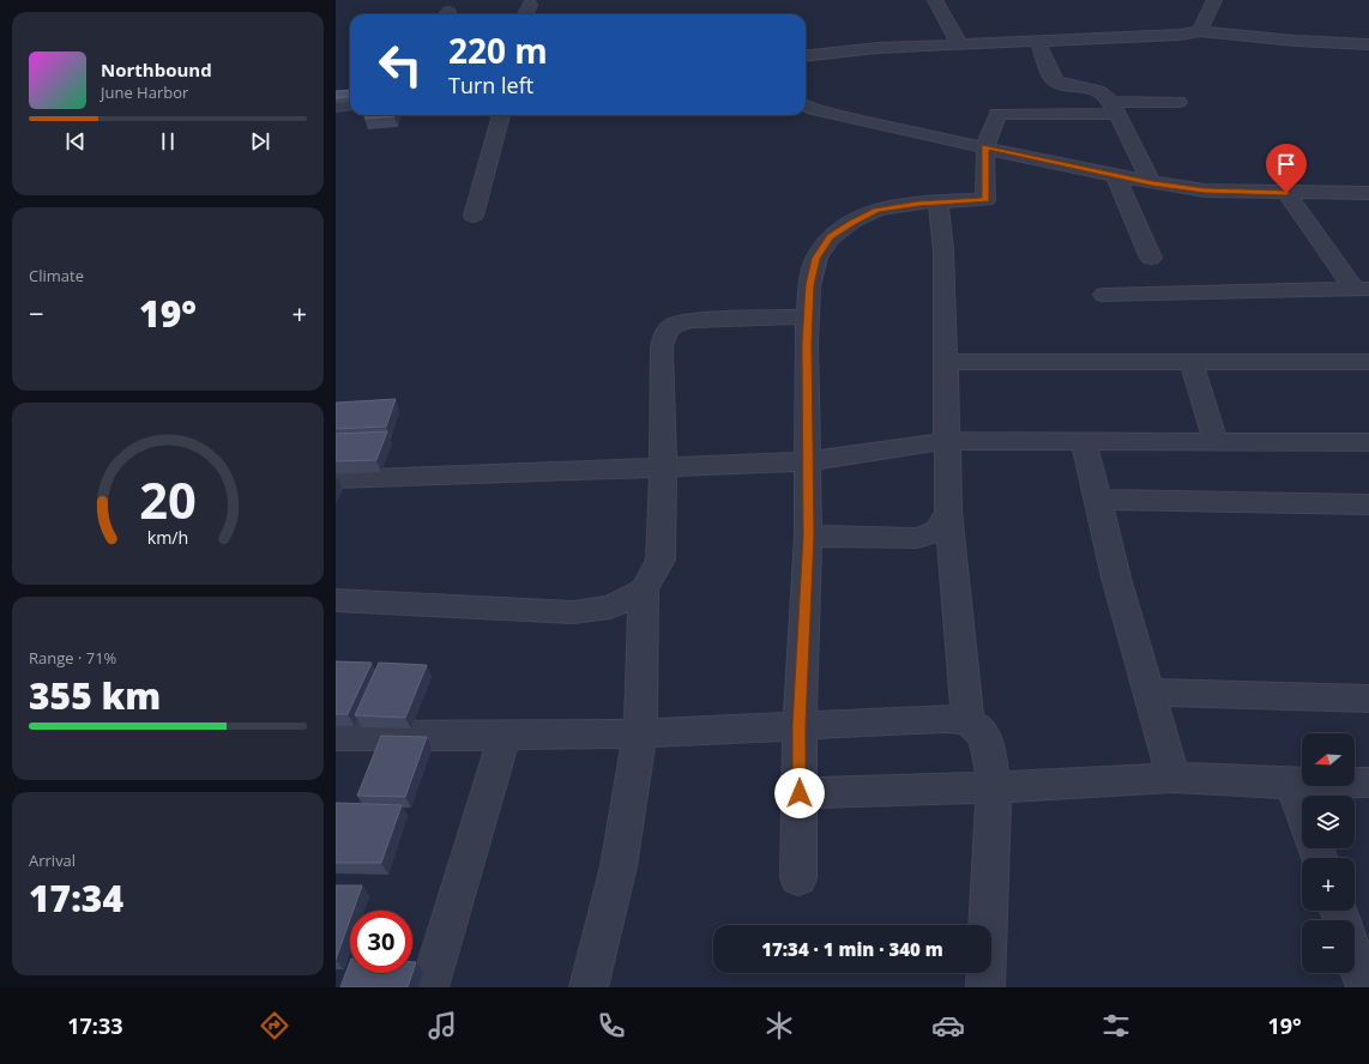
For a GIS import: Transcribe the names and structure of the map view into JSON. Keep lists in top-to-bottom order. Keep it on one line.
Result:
{"north":"left","page":{"turn":["220 m","Turn left"],"song":["Northbound","June Harbor"],"tile":["Climate",["Range · 71%","355 km"],["Arrival","17:34"]],"heat":["−","19°","+"],"map_buttons":["+","−"],"limit":"30","trip":"17:34 · 1 min · 340 m","tabs":["17:33","19°"],"gauge":["20","km/h"]}}
